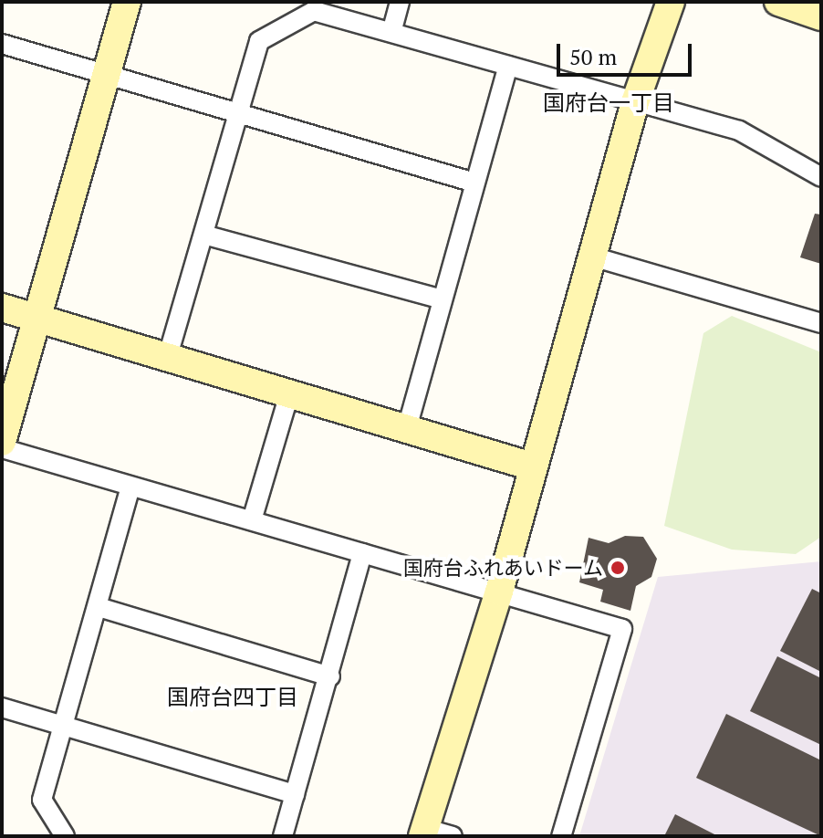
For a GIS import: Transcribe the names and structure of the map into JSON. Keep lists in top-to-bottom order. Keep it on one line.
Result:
{"districts":["国府台一丁目","国府台四丁目"],"places":["国府台ふれあいドーム"],"scale_bar":"50 m"}
